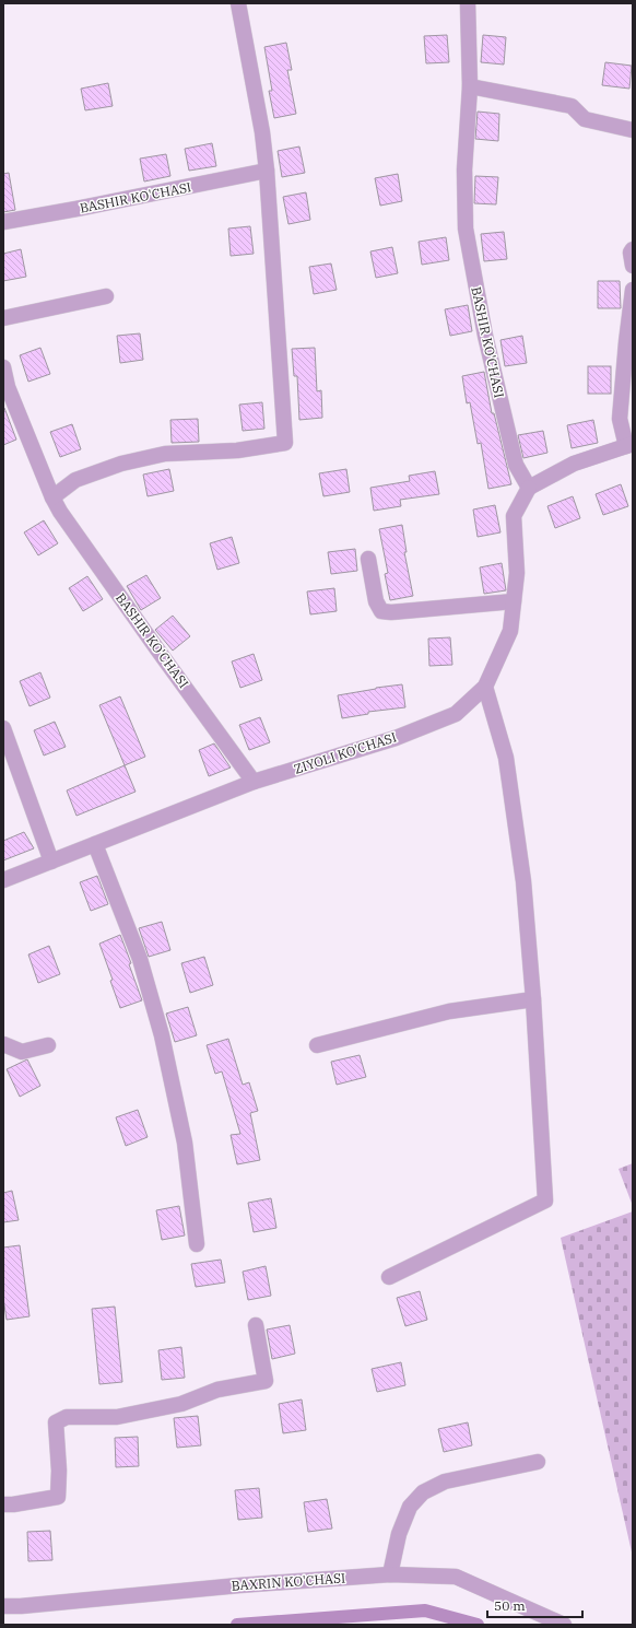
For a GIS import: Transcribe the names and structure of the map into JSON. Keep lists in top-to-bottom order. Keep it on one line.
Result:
{"streets":{"street":["BASHIR KO'CHASI","ZIYOLI KO'CHASI","BAXRIN KO'CHASI"]},"crossings":[["BASHIR KO'CHASI","ZIYOLI KO'CHASI"]],"scale_bar":"50 m"}
